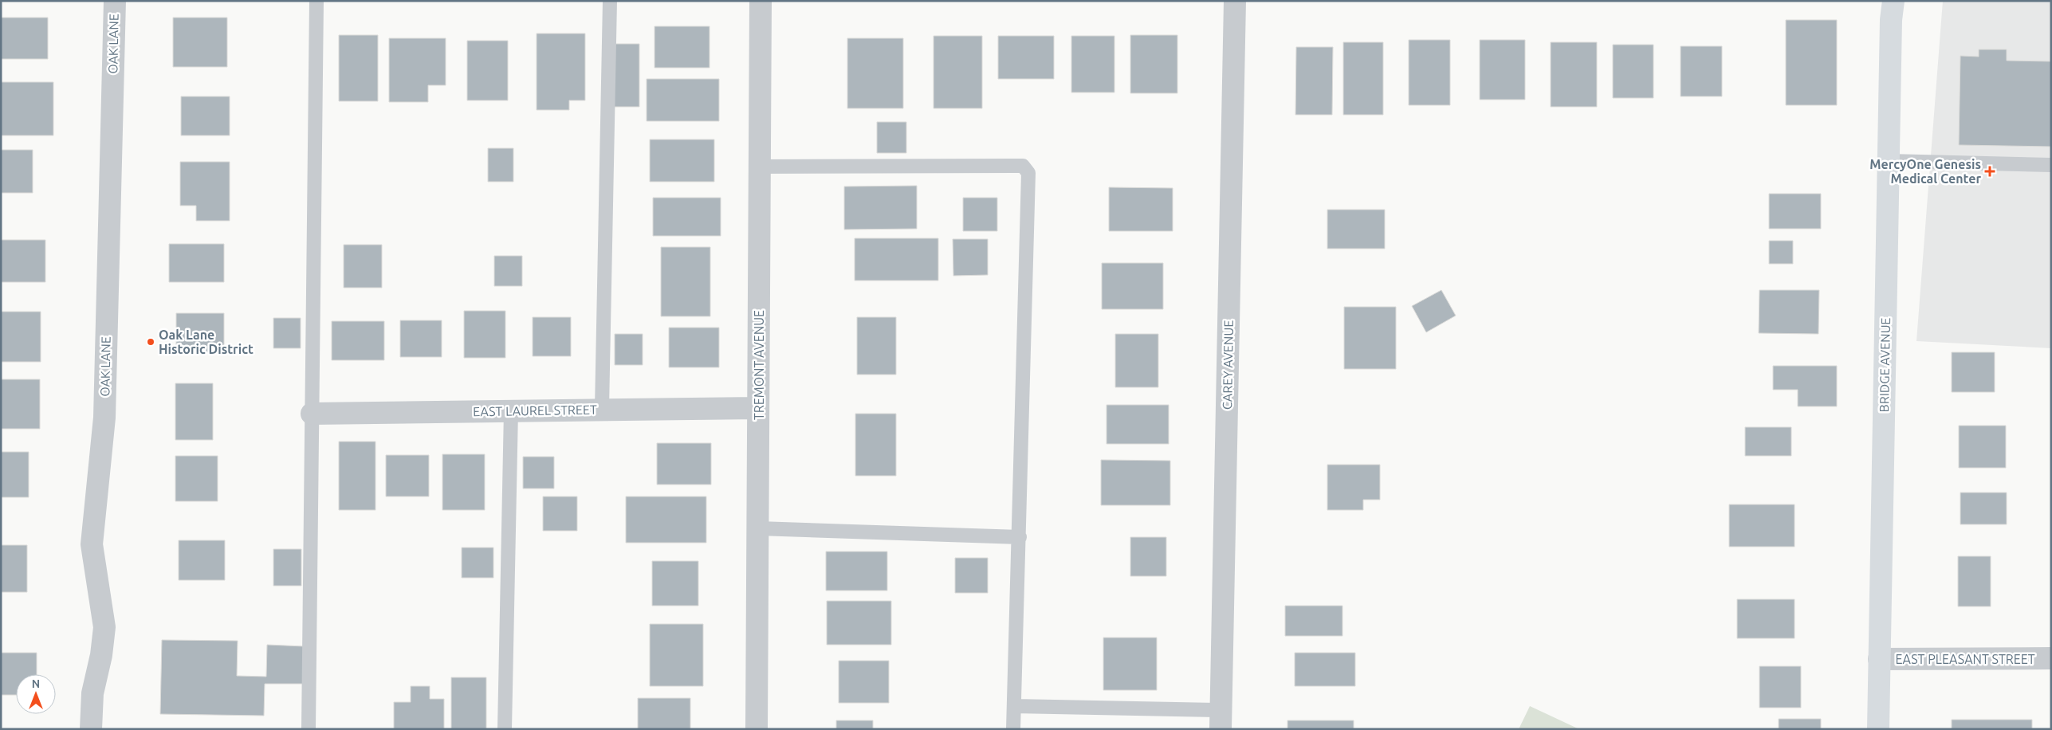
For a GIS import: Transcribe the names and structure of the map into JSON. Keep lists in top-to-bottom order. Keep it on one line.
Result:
{"streets":{"street":["OAK LANE","TREMONT AVENUE","CAREY AVENUE","BRIDGE AVENUE","EAST LAUREL STREET","EAST PLEASANT STREET"]},"crossings":[["TREMONT AVENUE","EAST LAUREL STREET"],["BRIDGE AVENUE","EAST PLEASANT STREET"]],"places":{"health":["MercyOne Genesis Medical Center"],"other":["Oak Lane Historic District"]},"north":"top"}
